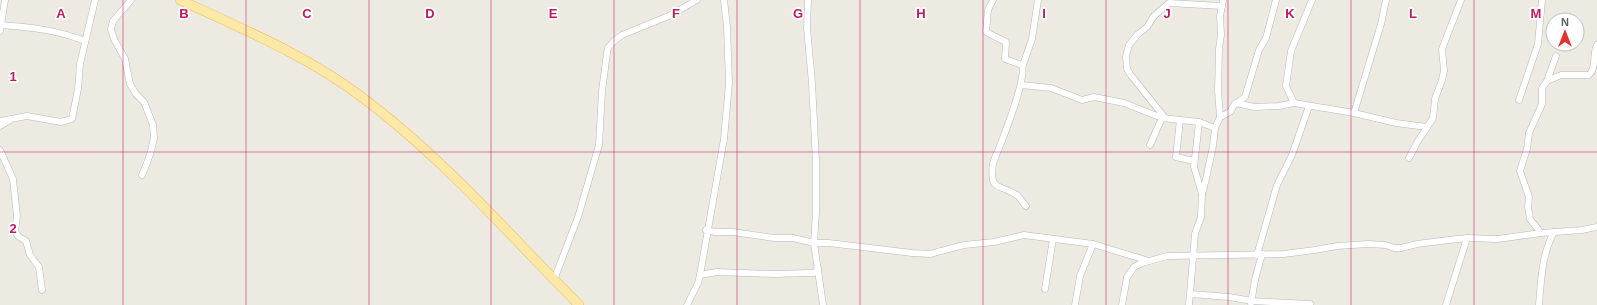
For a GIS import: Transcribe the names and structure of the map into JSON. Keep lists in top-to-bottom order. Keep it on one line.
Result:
{"north":"top","grid":{"columns":["A","B","C","D","E","F","G","H","I","J","K","L","M"],"rows":["1","2"]}}
